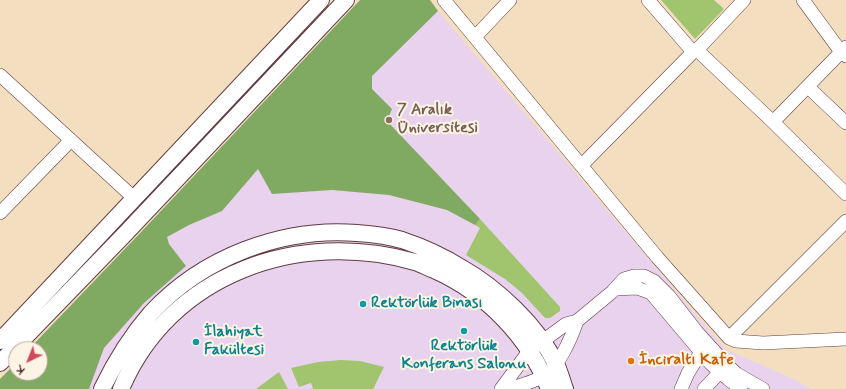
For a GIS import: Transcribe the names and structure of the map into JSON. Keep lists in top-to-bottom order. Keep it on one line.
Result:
{"places":["7 Aralık Üniversitesi","Rektörlük Binası","Rektörlük Konferans Salonu","İlahiyat Fakültesi","İnciraltı Kafe"],"north":"bottom left"}
